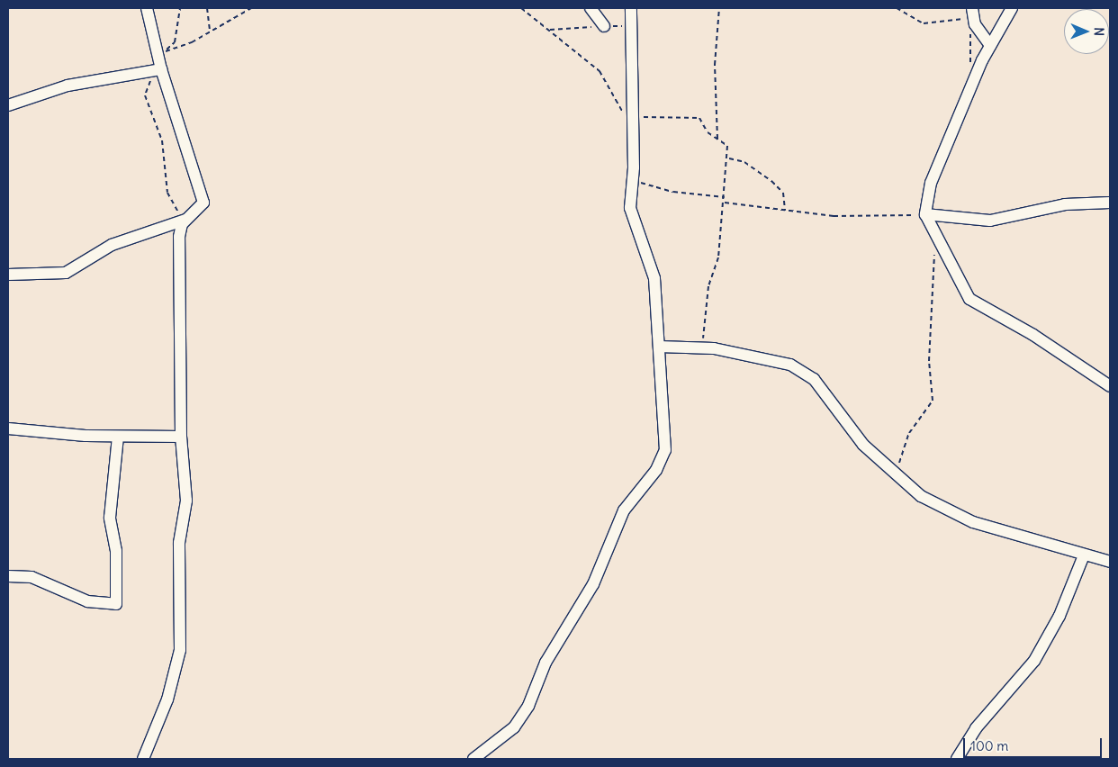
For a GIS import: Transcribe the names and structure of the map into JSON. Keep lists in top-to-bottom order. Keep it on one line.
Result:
{"scale_bar":"100 m","north":"right"}
